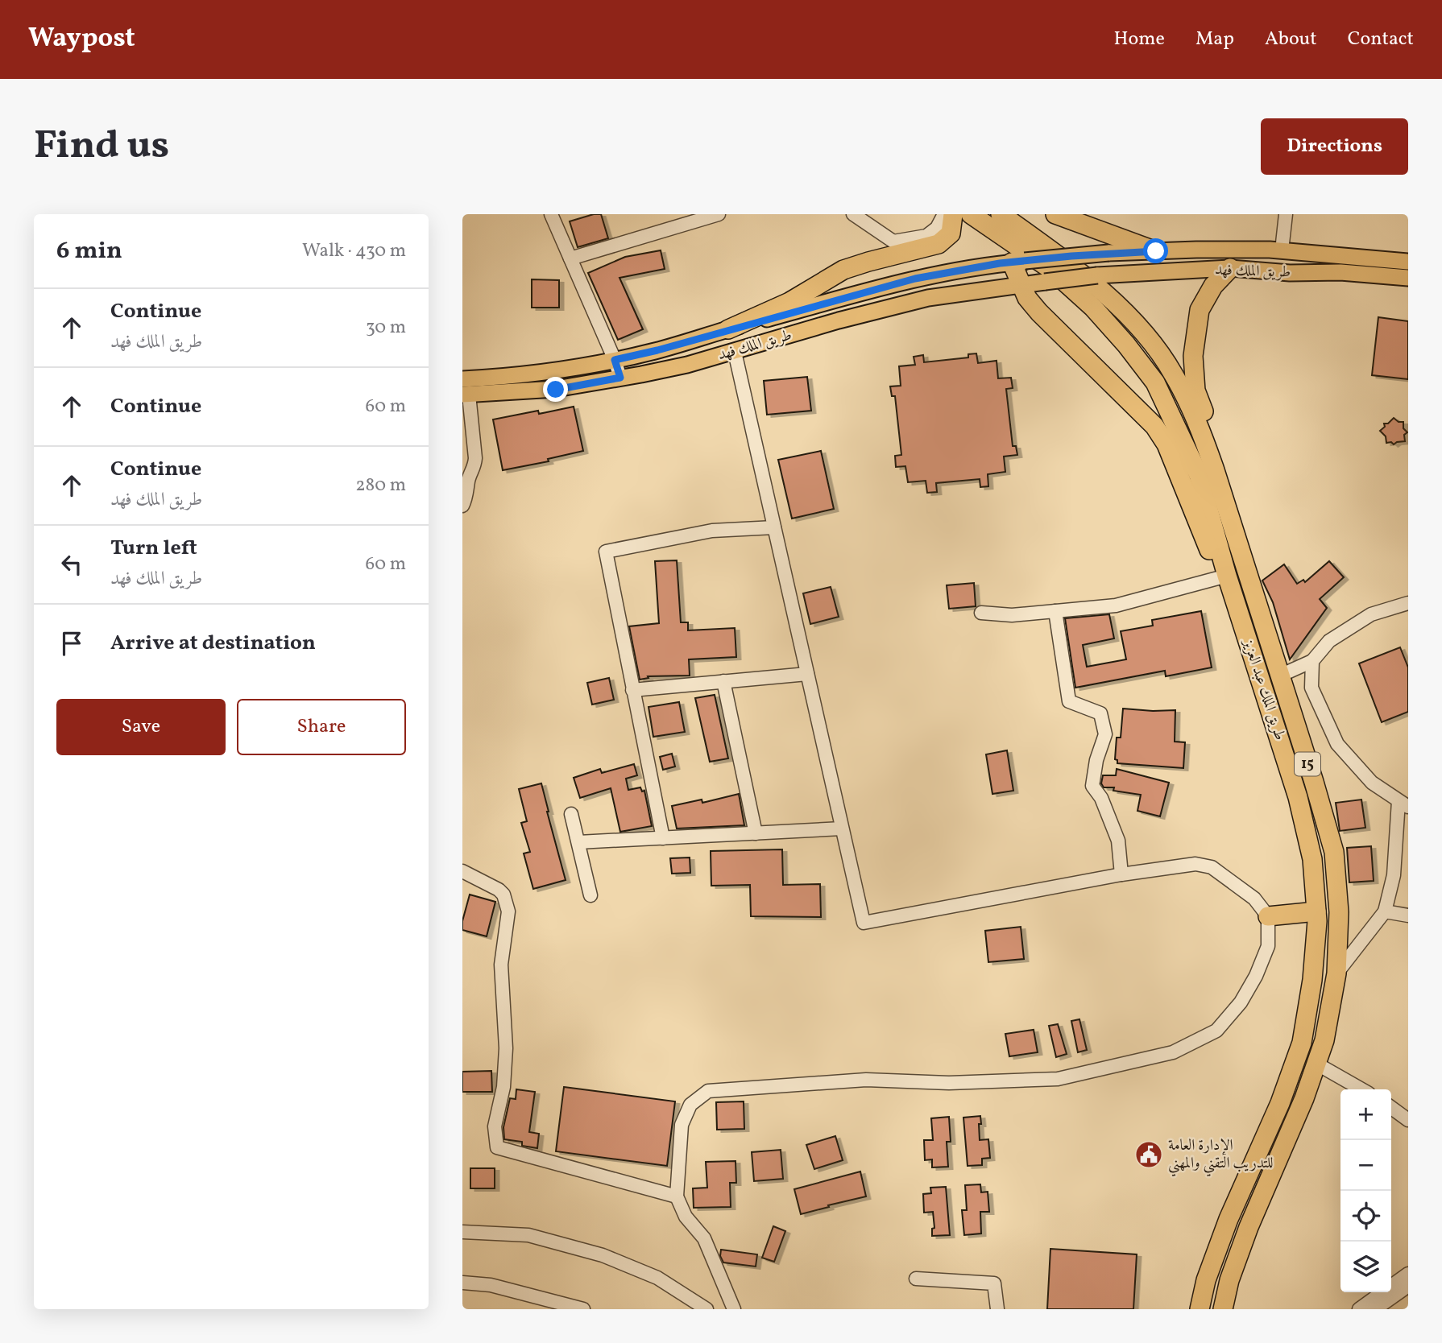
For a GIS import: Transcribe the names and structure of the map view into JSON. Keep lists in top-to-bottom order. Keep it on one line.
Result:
{"streets":{"highway":["طريق الملك عبد العزيز","15"],"main road":["طريق الملك فهد"]},"places":{"public building":["الإدارة العامة للتدريب التقني والمهني"]},"page":{"header":"Waypost","nav":["Home","Map","About","Contact"],"buttons":["Directions",["Save","Share"]],"title":"Find us","heading":["6 min","Walk · 430 m"],"list":[["Continue","طريق الملك فهد","30 m"],["Continue","60 m"],["Continue","طريق الملك فهد","280 m"],["Turn left","طريق الملك فهد","60 m"],"Arrive at destination"],"map_buttons":["+","−"]}}
